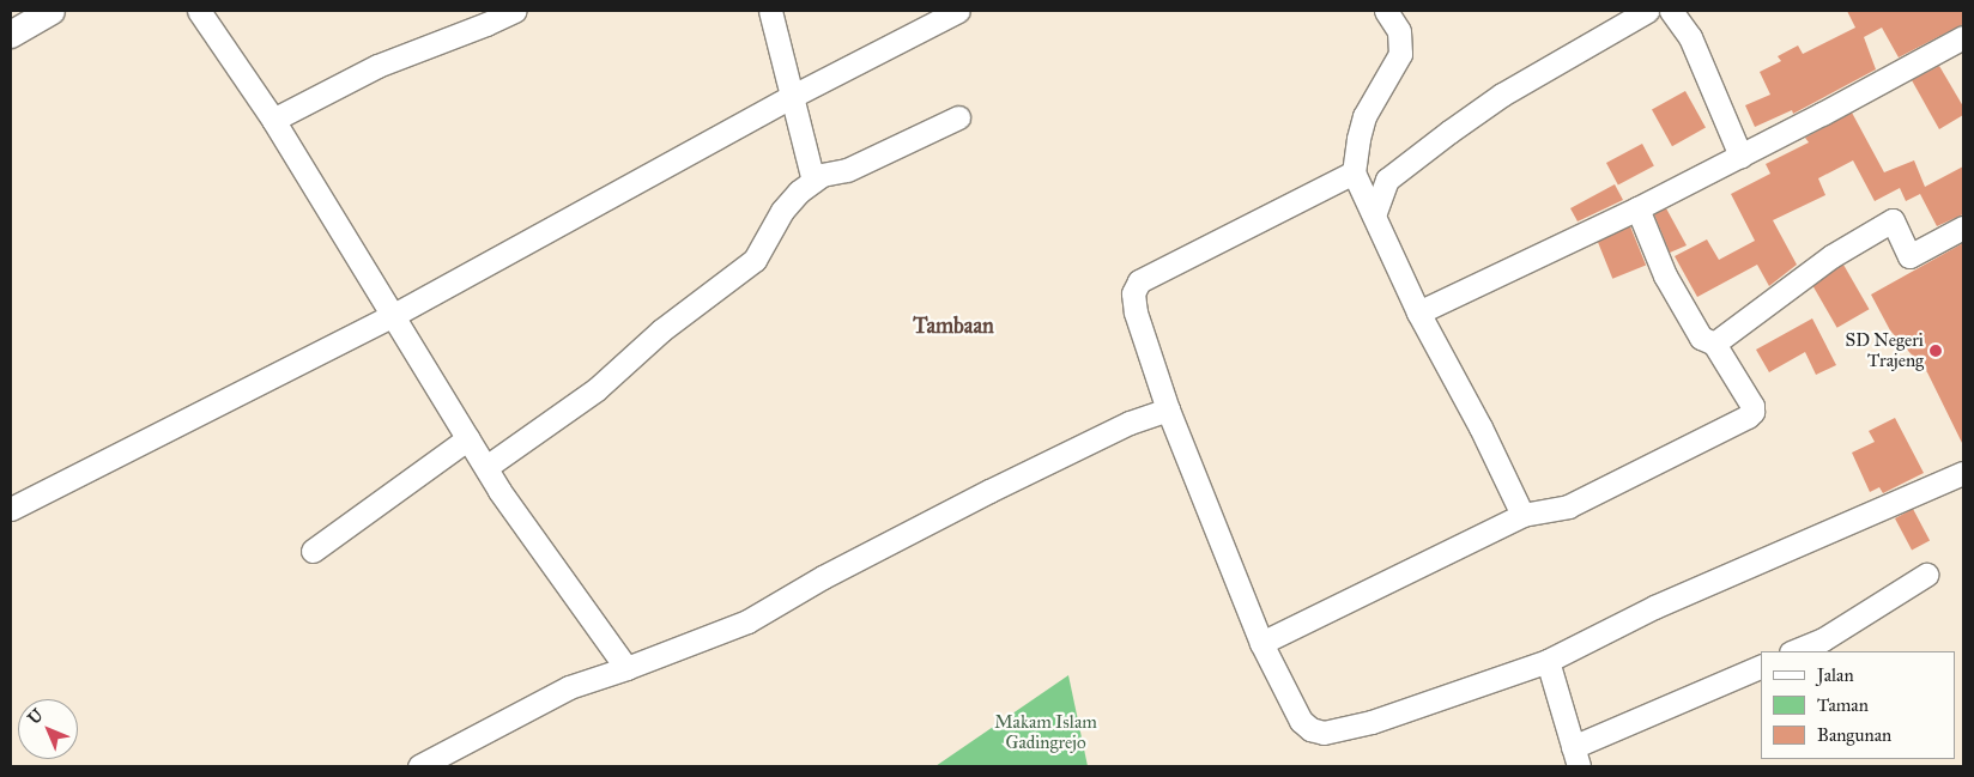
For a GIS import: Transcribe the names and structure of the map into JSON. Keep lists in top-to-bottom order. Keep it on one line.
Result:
{"districts":["Tambaan"],"parks":["Makam Islam Gadingrejo"],"places":["SD Negeri Trajeng"],"legend":["Jalan","Taman","Bangunan"],"north":"top left"}
